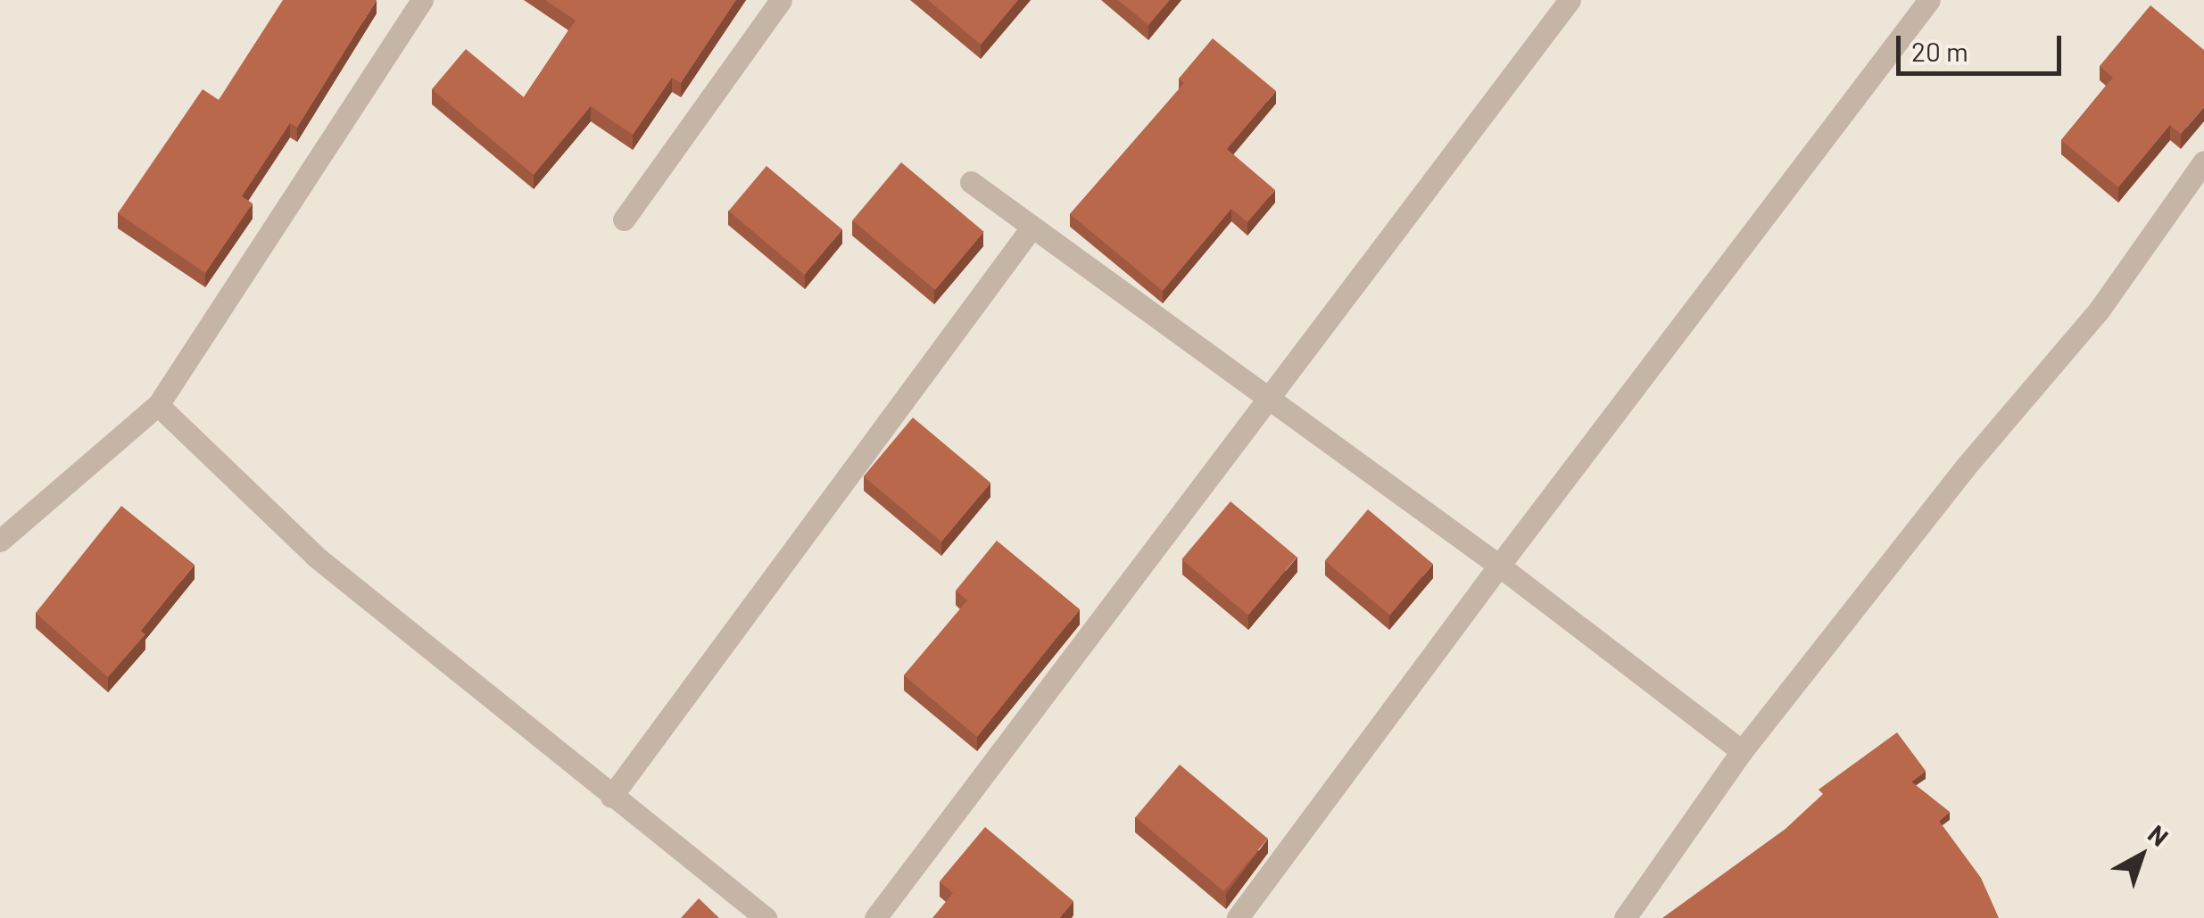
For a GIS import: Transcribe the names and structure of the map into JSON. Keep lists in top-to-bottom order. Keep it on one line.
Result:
{"scale_bar":"20 m","north":"top right"}
